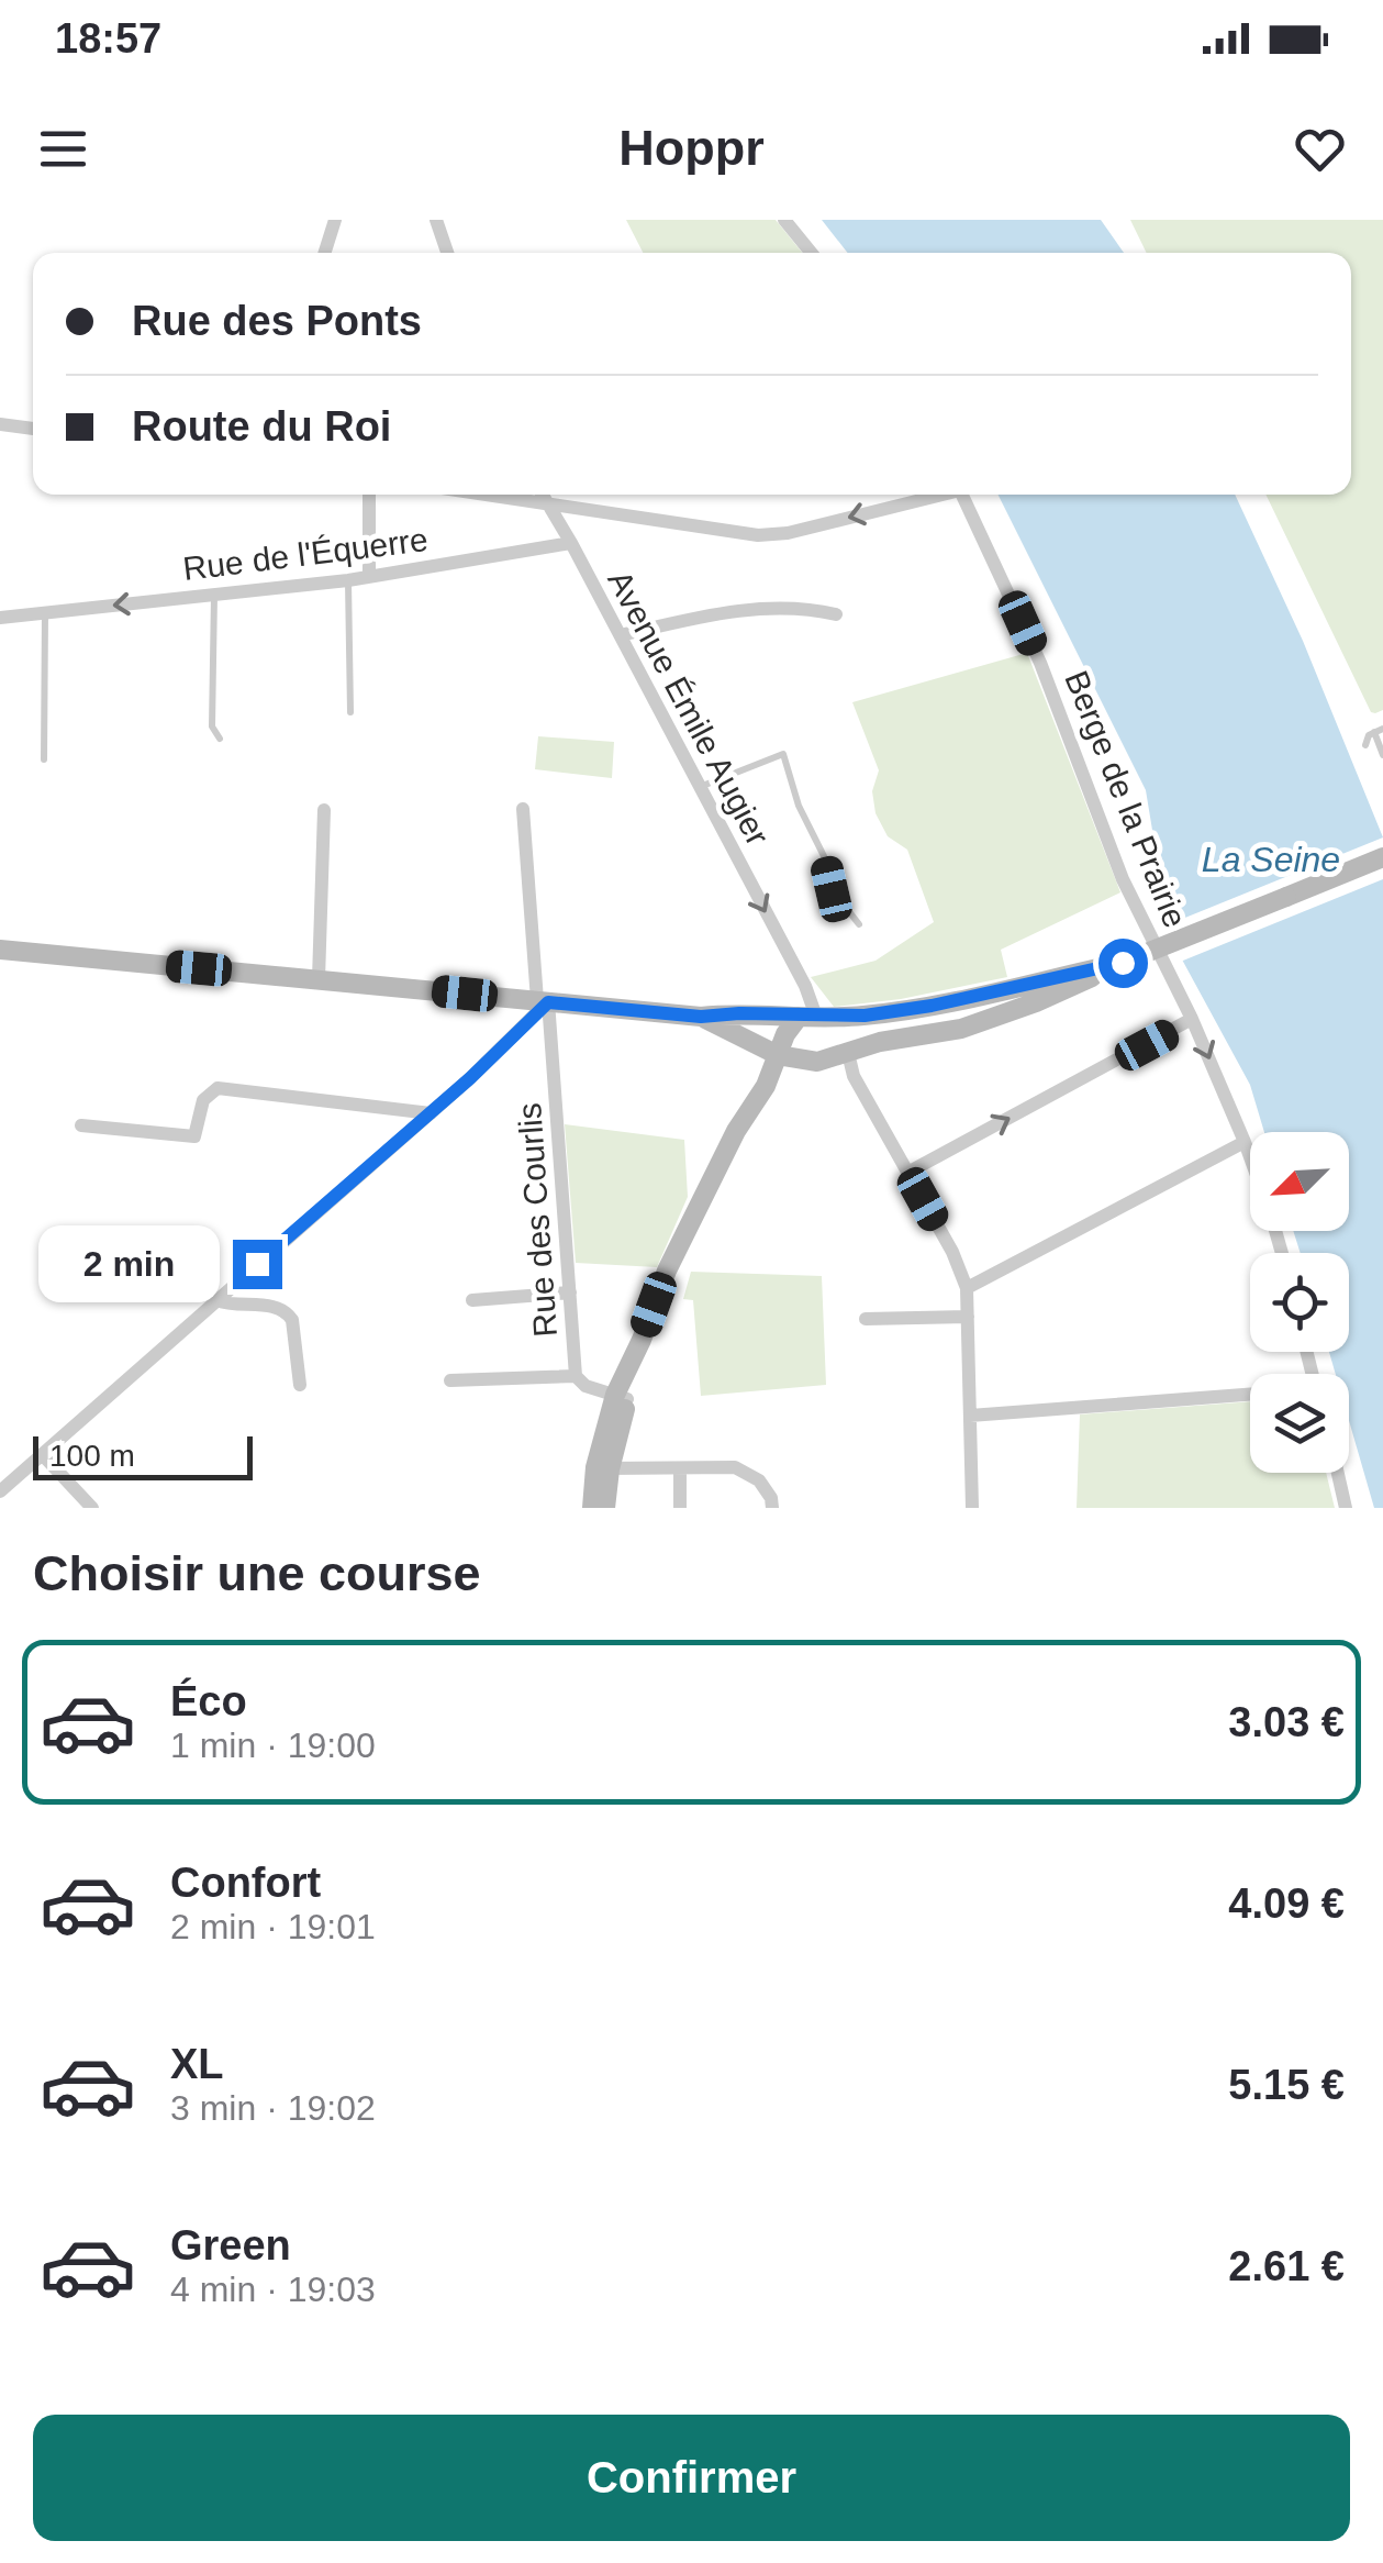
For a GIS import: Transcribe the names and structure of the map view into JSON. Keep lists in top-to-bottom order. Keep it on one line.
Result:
{"streets":{"street":["Rue de l'Équerre","Avenue Émile Augier","Berge de la Prairie","Rue des Courlis"]},"crossings":[["Rue de l'Équerre","Avenue Émile Augier"]],"one_way":["Avenue Émile Augier"],"water":["La Seine"],"scale_bar":"100 m","north":"bottom left","page":{"status":"18:57","header":"Hoppr","banner":["Rue des Ponts","Route du Roi"],"bubble":"2 min","scale":"100 m","heading":"Choisir une course","list":[{"name":"Éco","note":"1 min · 19:00","value":"3.03 €"},{"name":"Confort","note":"2 min · 19:01","value":"4.09 €"},{"name":"XL","note":"3 min · 19:02","value":"5.15 €"},{"name":"Green","note":"4 min · 19:03","value":"2.61 €"}],"buttons":"Confirmer"}}
